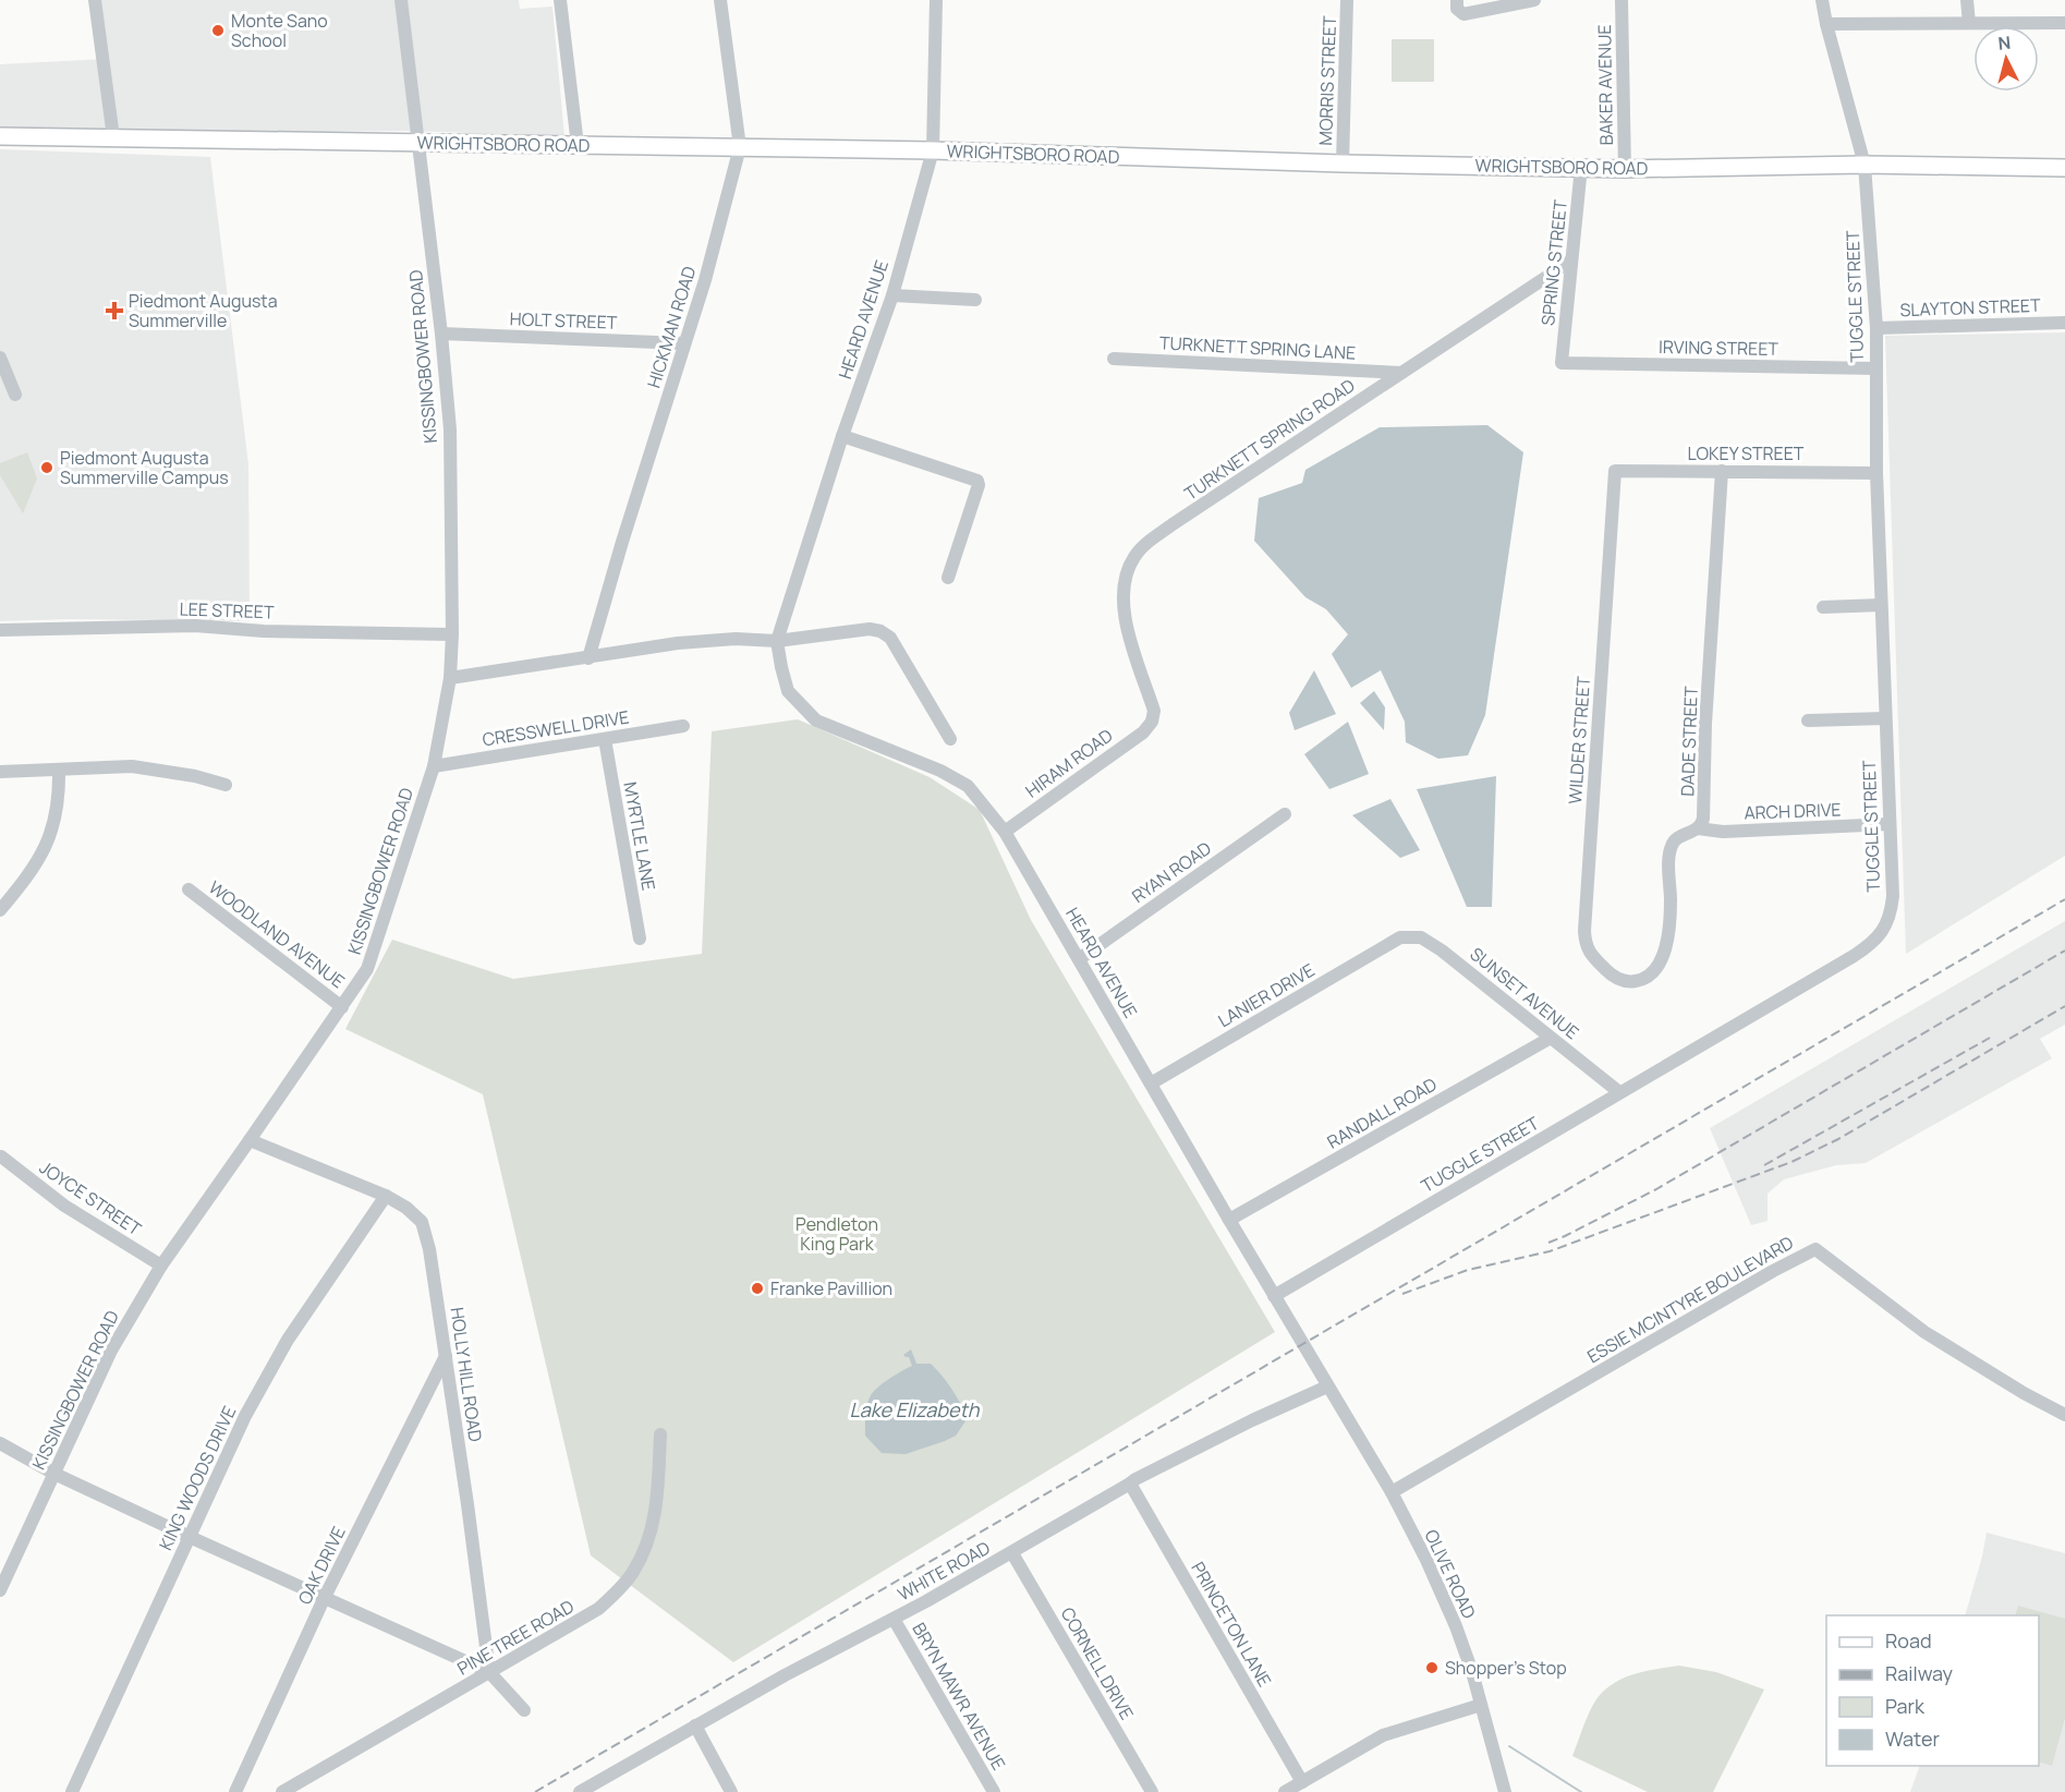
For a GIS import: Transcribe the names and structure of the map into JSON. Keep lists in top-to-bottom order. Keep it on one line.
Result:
{"streets":{"main road":["WRIGHTSBORO ROAD"],"street":["MORRIS STREET","BAKER AVENUE","SPRING STREET","TUGGLE STREET","SLAYTON STREET","HEARD AVENUE","HOLT STREET","HICKMAN ROAD","TURKNETT SPRING LANE","IRVING STREET","KISSINGBOWER ROAD","TURKNETT SPRING ROAD","LOKEY STREET","LEE STREET","CRESSWELL DRIVE","WILDER STREET","DADE STREET","HIRAM ROAD","ARCH DRIVE","MYRTLE LANE","RYAN ROAD","WOODLAND AVENUE","SUNSET AVENUE","LANIER DRIVE","RANDALL ROAD","JOYCE STREET","ESSIE MCINTYRE BOULEVARD","HOLLY HILL ROAD","KING WOODS DRIVE","OAK DRIVE","WHITE ROAD","OLIVE ROAD","PRINCETON LANE","PINE TREE ROAD","CORNELL DRIVE","BRYN MAWR AVENUE"]},"crossings":[["MORRIS STREET","WRIGHTSBORO ROAD"],["BAKER AVENUE","WRIGHTSBORO ROAD"],["WRIGHTSBORO ROAD","SPRING STREET"],["WRIGHTSBORO ROAD","TUGGLE STREET"],["WRIGHTSBORO ROAD","HEARD AVENUE"],["WRIGHTSBORO ROAD","HICKMAN ROAD"],["WRIGHTSBORO ROAD","KISSINGBOWER ROAD"],["SPRING STREET","IRVING STREET"],["SPRING STREET","TURKNETT SPRING ROAD"],["TUGGLE STREET","SLAYTON STREET"],["TUGGLE STREET","HEARD AVENUE"],["TUGGLE STREET","IRVING STREET"],["TUGGLE STREET","LOKEY STREET"],["TUGGLE STREET","ARCH DRIVE"],["TUGGLE STREET","SUNSET AVENUE"],["HEARD AVENUE","HIRAM ROAD"],["HEARD AVENUE","RYAN ROAD"],["HEARD AVENUE","LANIER DRIVE"],["HEARD AVENUE","RANDALL ROAD"],["HEARD AVENUE","WHITE ROAD"],["HEARD AVENUE","OLIVE ROAD"],["HOLT STREET","HICKMAN ROAD"],["HOLT STREET","KISSINGBOWER ROAD"],["TURKNETT SPRING LANE","TURKNETT SPRING ROAD"],["KISSINGBOWER ROAD","LEE STREET"],["KISSINGBOWER ROAD","CRESSWELL DRIVE"],["KISSINGBOWER ROAD","WOODLAND AVENUE"],["KISSINGBOWER ROAD","JOYCE STREET"],["KISSINGBOWER ROAD","HOLLY HILL ROAD"],["TURKNETT SPRING ROAD","HIRAM ROAD"],["LOKEY STREET","WILDER STREET"],["LOKEY STREET","DADE STREET"],["CRESSWELL DRIVE","MYRTLE LANE"],["WILDER STREET","DADE STREET"],["WILDER STREET","ARCH DRIVE"],["DADE STREET","ARCH DRIVE"],["SUNSET AVENUE","LANIER DRIVE"],["SUNSET AVENUE","RANDALL ROAD"],["ESSIE MCINTYRE BOULEVARD","OLIVE ROAD"],["HOLLY HILL ROAD","KING WOODS DRIVE"],["HOLLY HILL ROAD","OAK DRIVE"],["HOLLY HILL ROAD","PINE TREE ROAD"],["WHITE ROAD","OLIVE ROAD"],["WHITE ROAD","PRINCETON LANE"],["WHITE ROAD","CORNELL DRIVE"],["WHITE ROAD","BRYN MAWR AVENUE"]],"water":["Lake Elizabeth"],"parks":["Pendleton King Park"],"places":{"other":["Monte Sano School","Piedmont Augusta Summerville Campus","Franke Pavillion","Shopper's Stop"],"health":["Piedmont Augusta Summerville"]},"legend":["Road","Railway","Park","Water"],"north":"top"}
